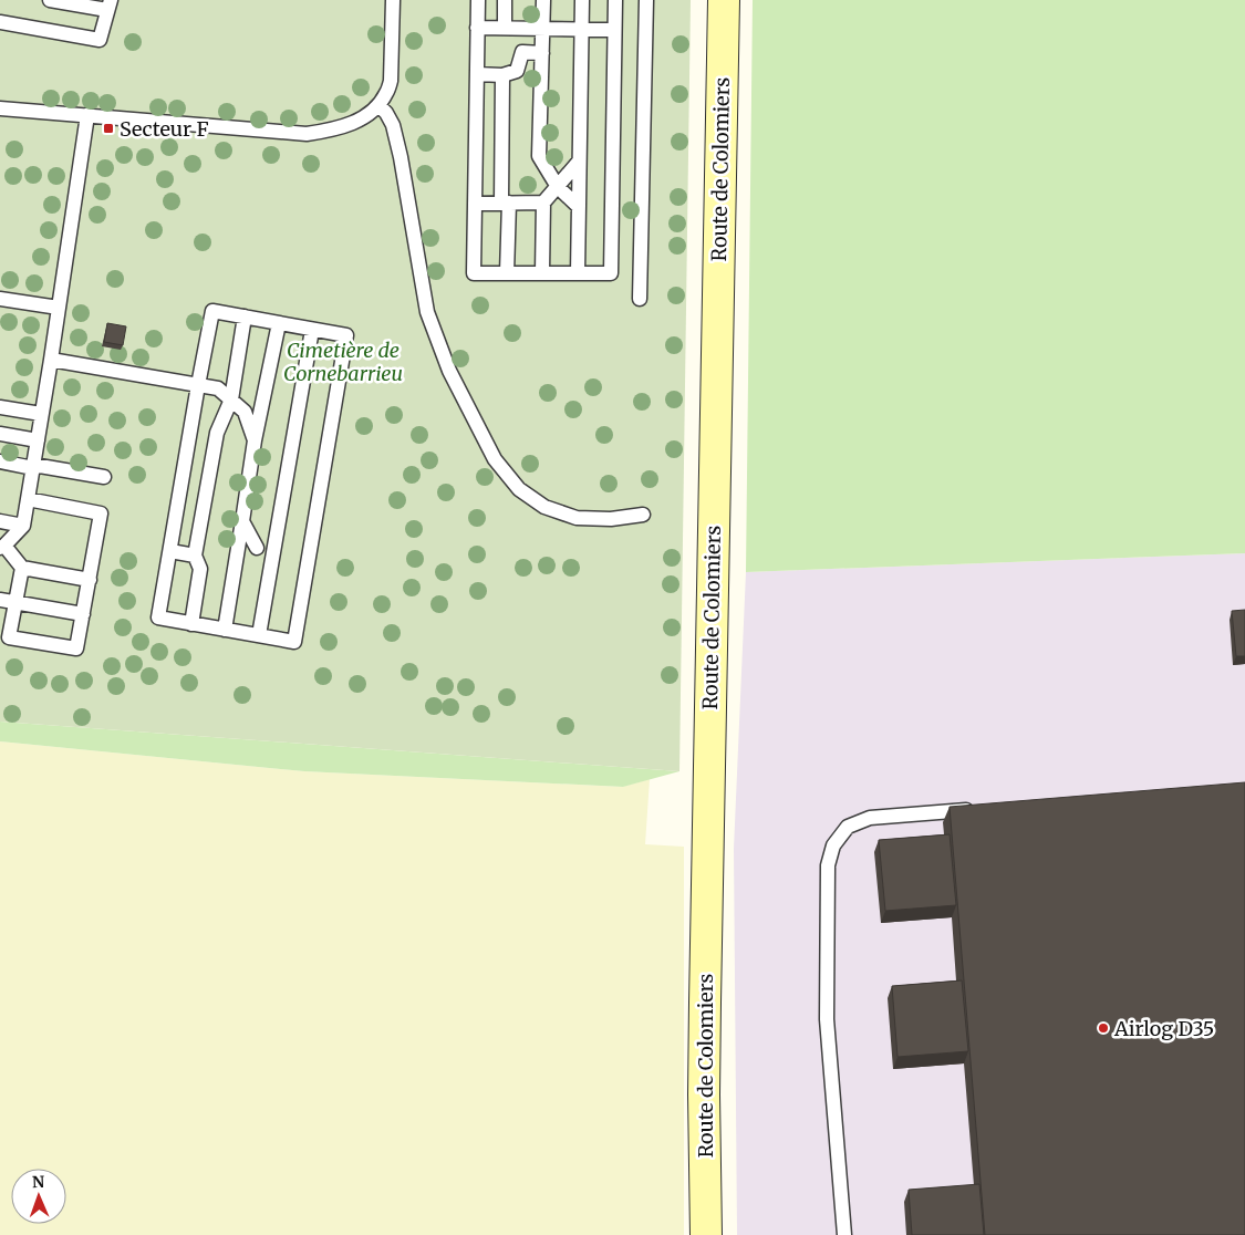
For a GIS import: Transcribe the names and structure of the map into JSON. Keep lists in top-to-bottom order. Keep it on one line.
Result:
{"streets":{"main road":["Route de Colomiers"]},"parks":["Cimetière de Cornebarrieu"],"places":{"transit":["Secteur F"],"other":["Airlog D35"]},"north":"top"}
